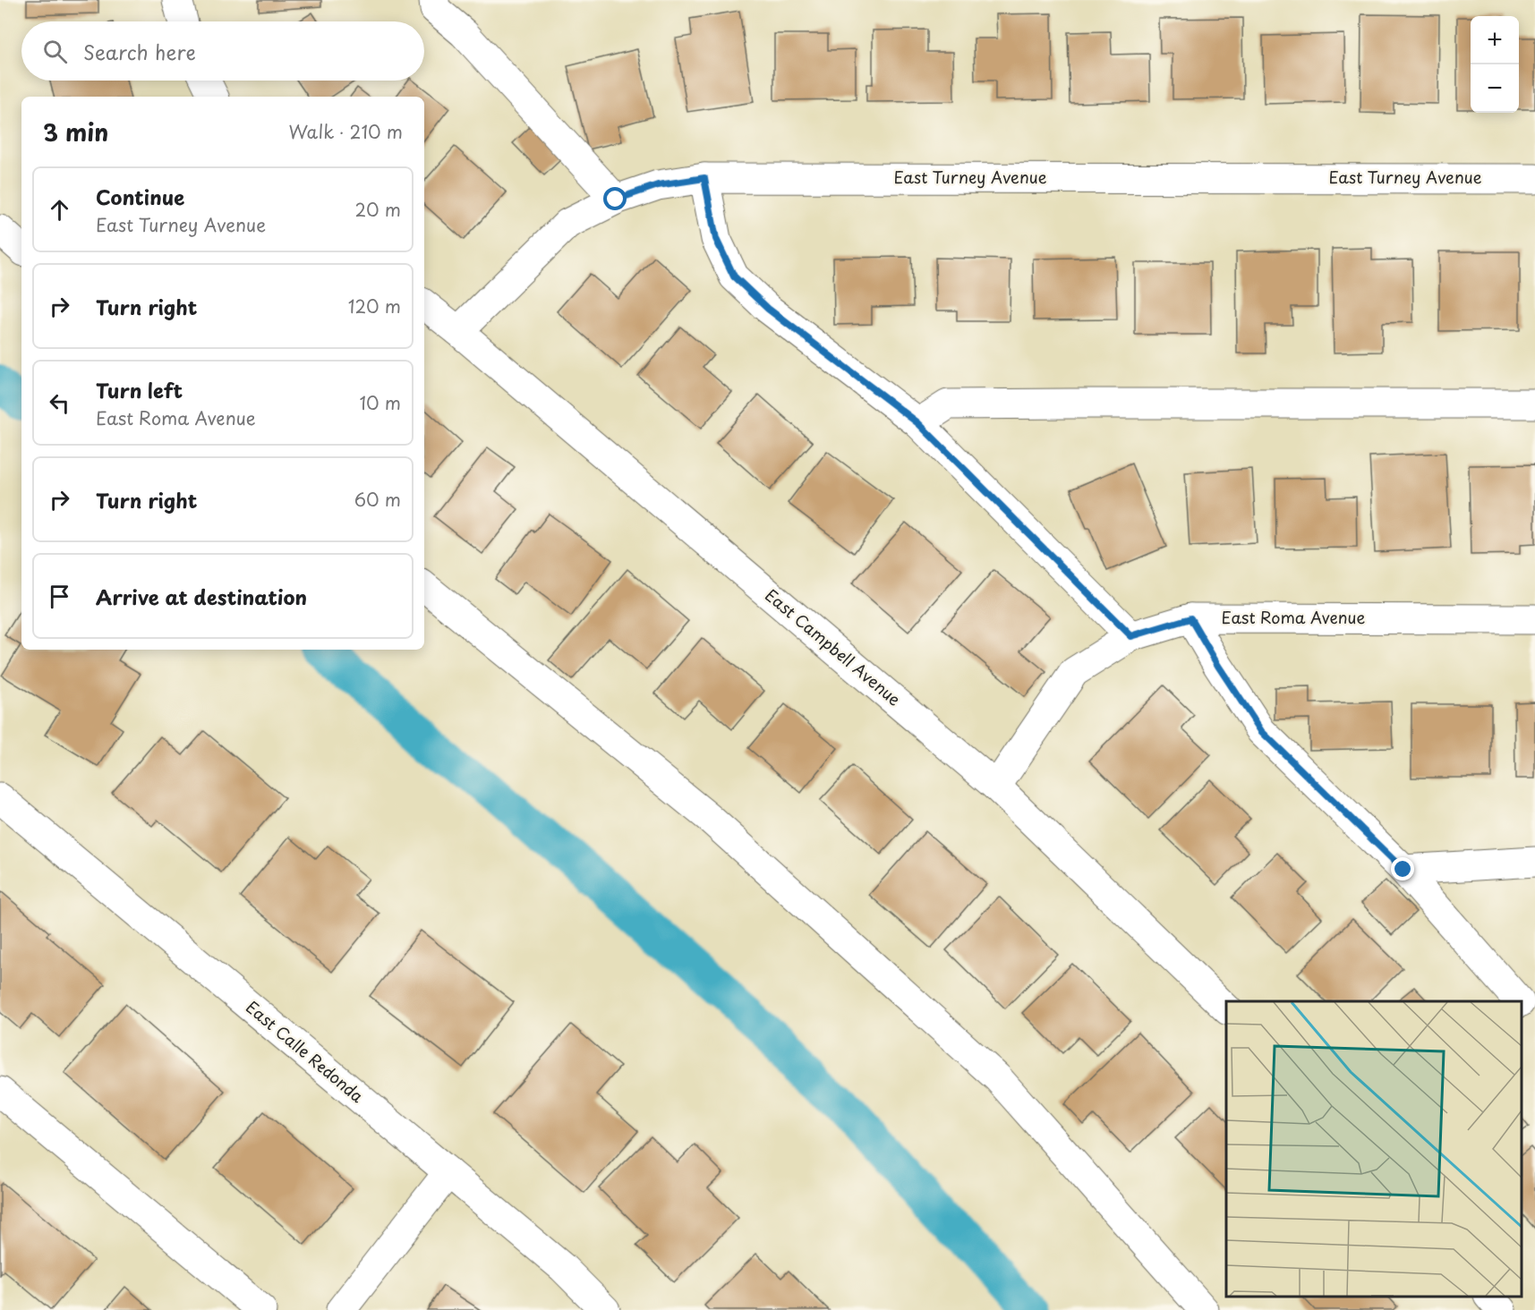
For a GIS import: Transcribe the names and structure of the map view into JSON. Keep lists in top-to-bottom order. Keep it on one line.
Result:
{"streets":{"street":["East Turney Avenue","East Roma Avenue","East Campbell Avenue","East Calle Redonda"]},"crossings":[["East Turney Avenue","East Campbell Avenue"],["East Roma Avenue","East Campbell Avenue"]],"page":{"map_buttons":["+","−"],"search":"Search here","heading":["3 min","Walk · 210 m"],"list":[["Continue","East Turney Avenue","20 m"],["Turn right","120 m"],["Turn left","East Roma Avenue","10 m"],["Turn right","60 m"],"Arrive at destination"]}}
